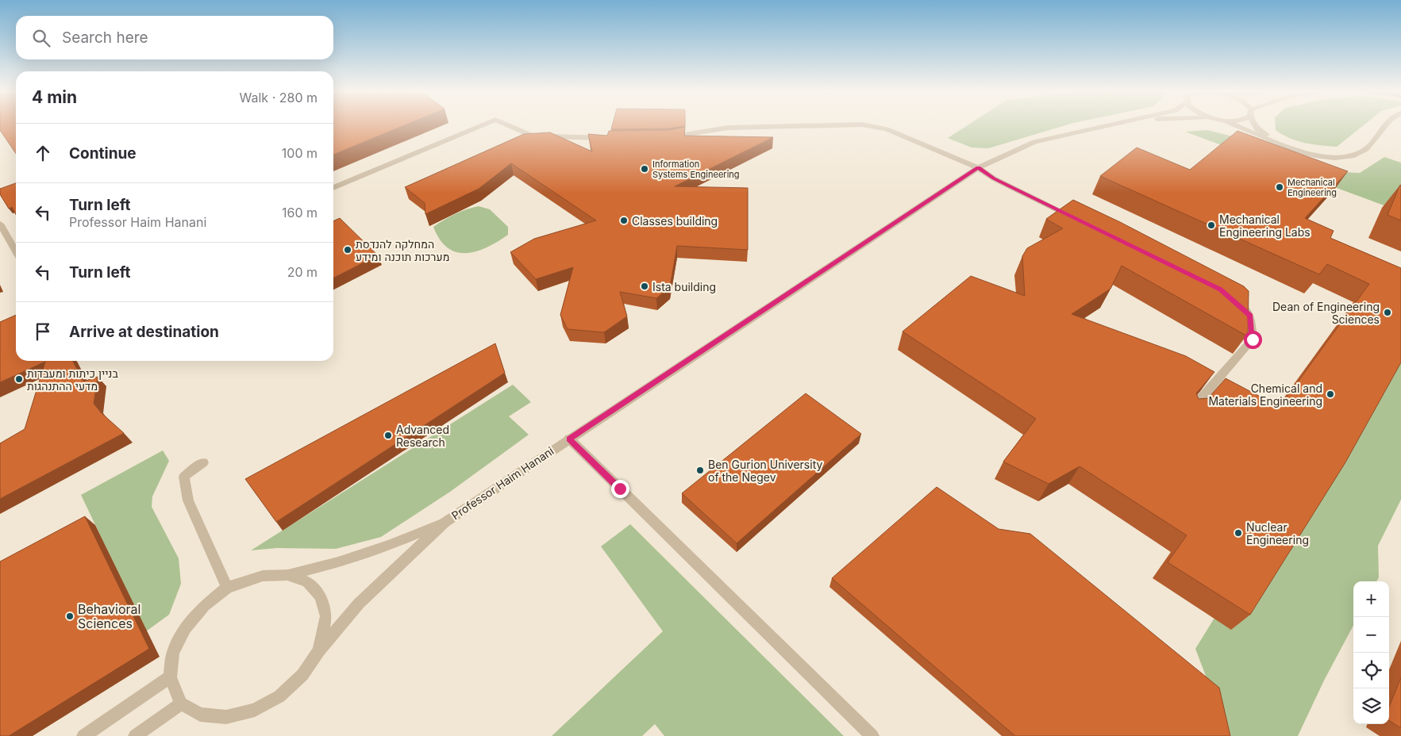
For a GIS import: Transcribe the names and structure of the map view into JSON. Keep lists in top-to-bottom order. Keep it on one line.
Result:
{"streets":{"street":["Professor Haim Hanani"]},"places":["Information Systems Engineering","Mechanical Engineering","Classes building","Mechanical Engineering Labs","המחלקה להנדסת מערכות תוכנה ומידע","Ista building","Dean of Engineering Sciences","בניין כיתות ומעבדות מדעי ההתנהגות","Chemical and Materials Engineering","Advanced Research","Ben Gurion University of the Negev","Nuclear Engineering","Behavioral Sciences"],"page":{"search":"Search here","heading":["4 min","Walk · 280 m"],"list":[["Continue","100 m"],["Turn left","Professor Haim Hanani","160 m"],["Turn left","20 m"],"Arrive at destination"],"map_buttons":["+","−"]}}
